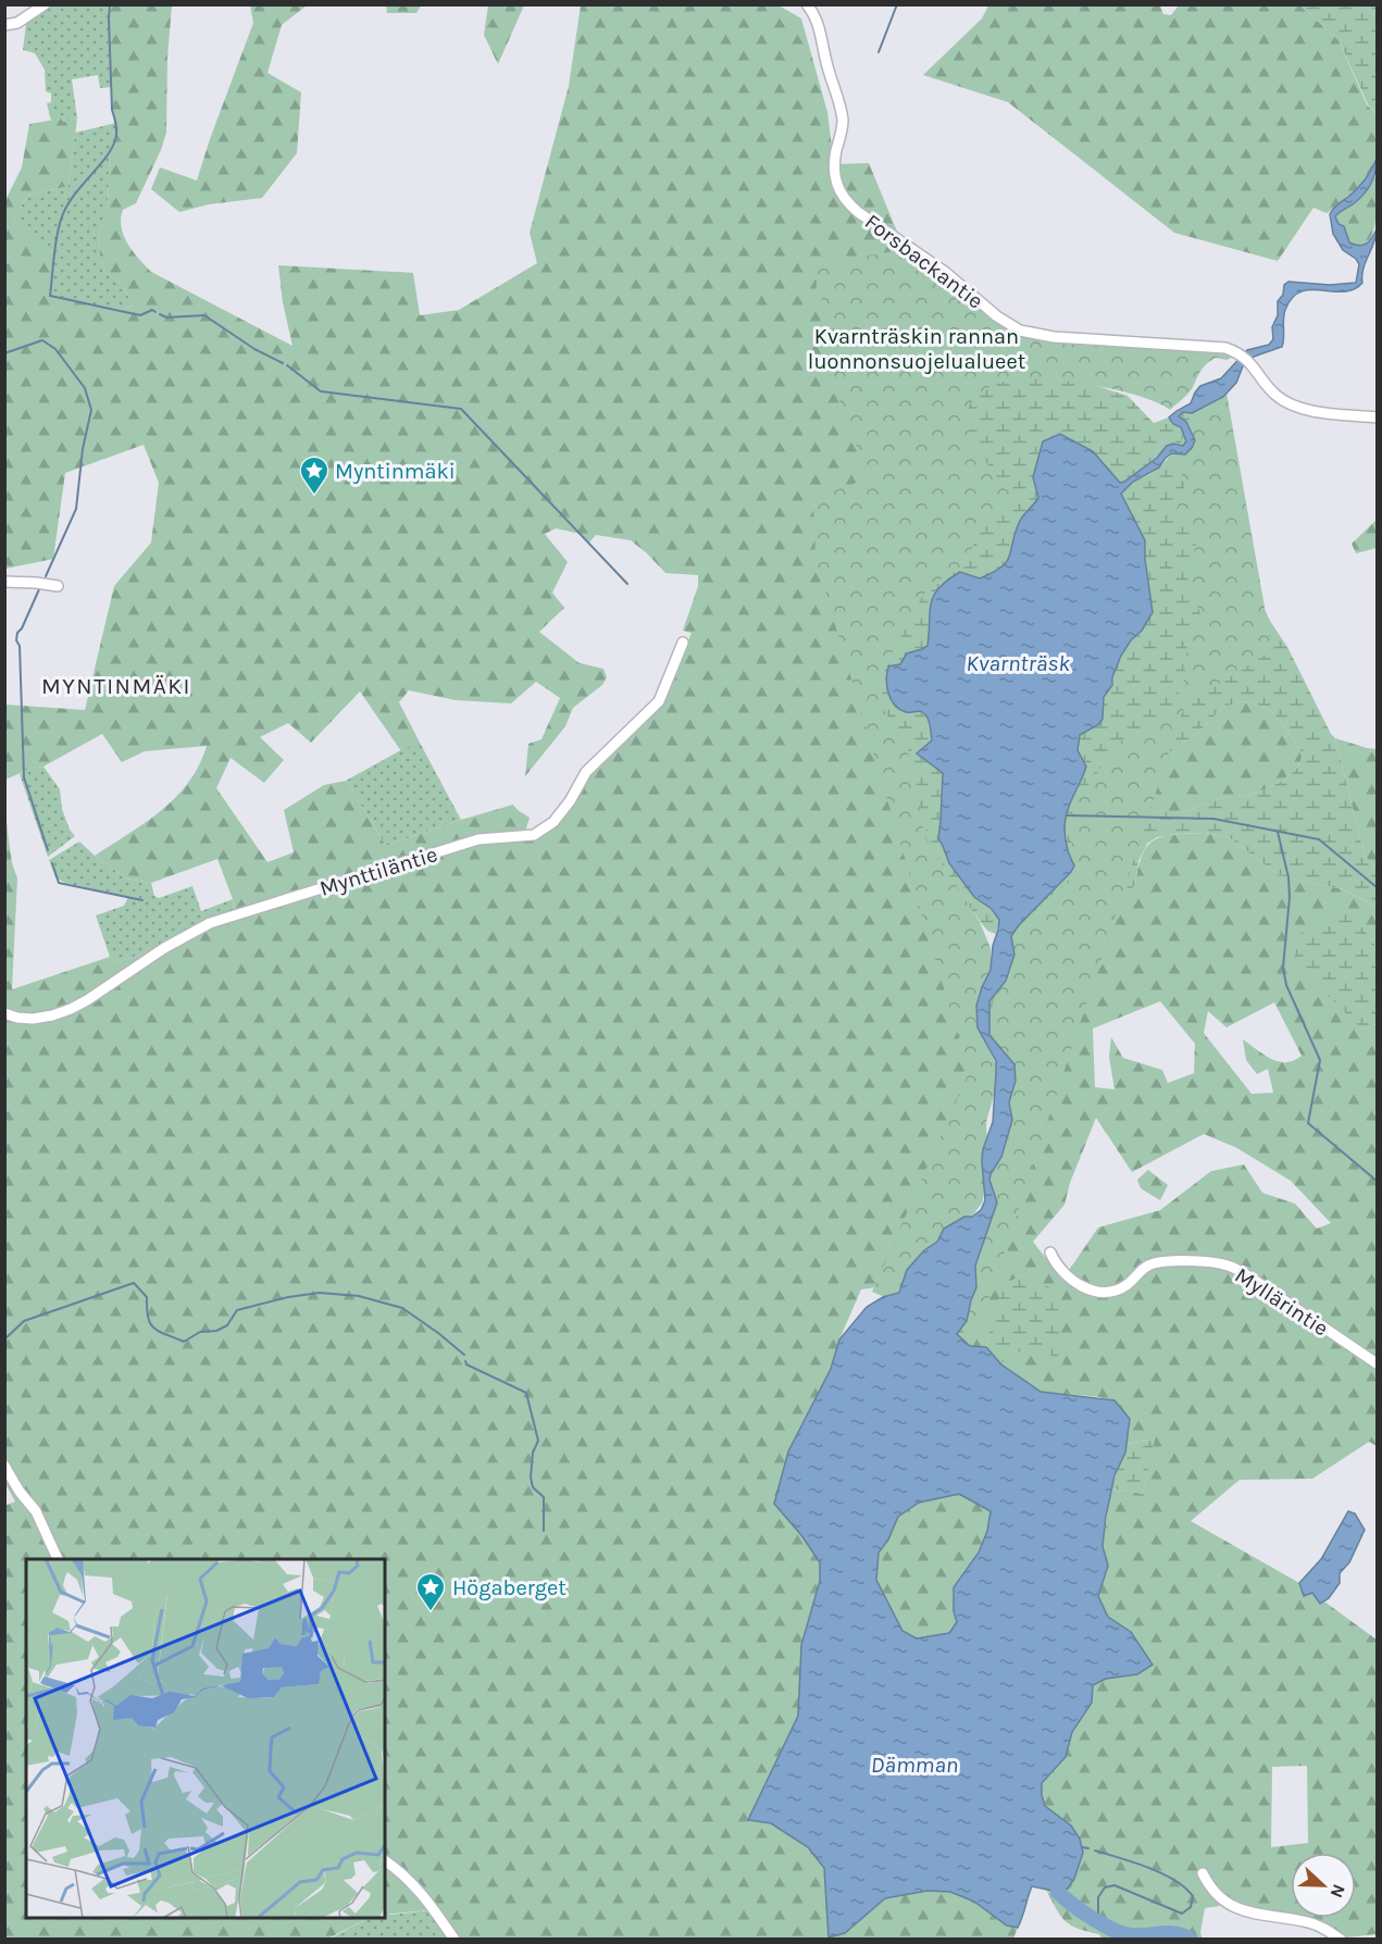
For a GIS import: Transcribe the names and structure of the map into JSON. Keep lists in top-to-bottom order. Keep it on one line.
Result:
{"streets":{"street":["Forsbackantie","Mynttiläntie","Myllärintie"]},"districts":["MYNTINMÄKI"],"water":["Kvarnträsk","Dämman"],"parks":["Kvarnträskin rannan luonnonsuojelualueet"],"places":{"place":["Myntinmäki","Högaberget"]},"north":"right"}
